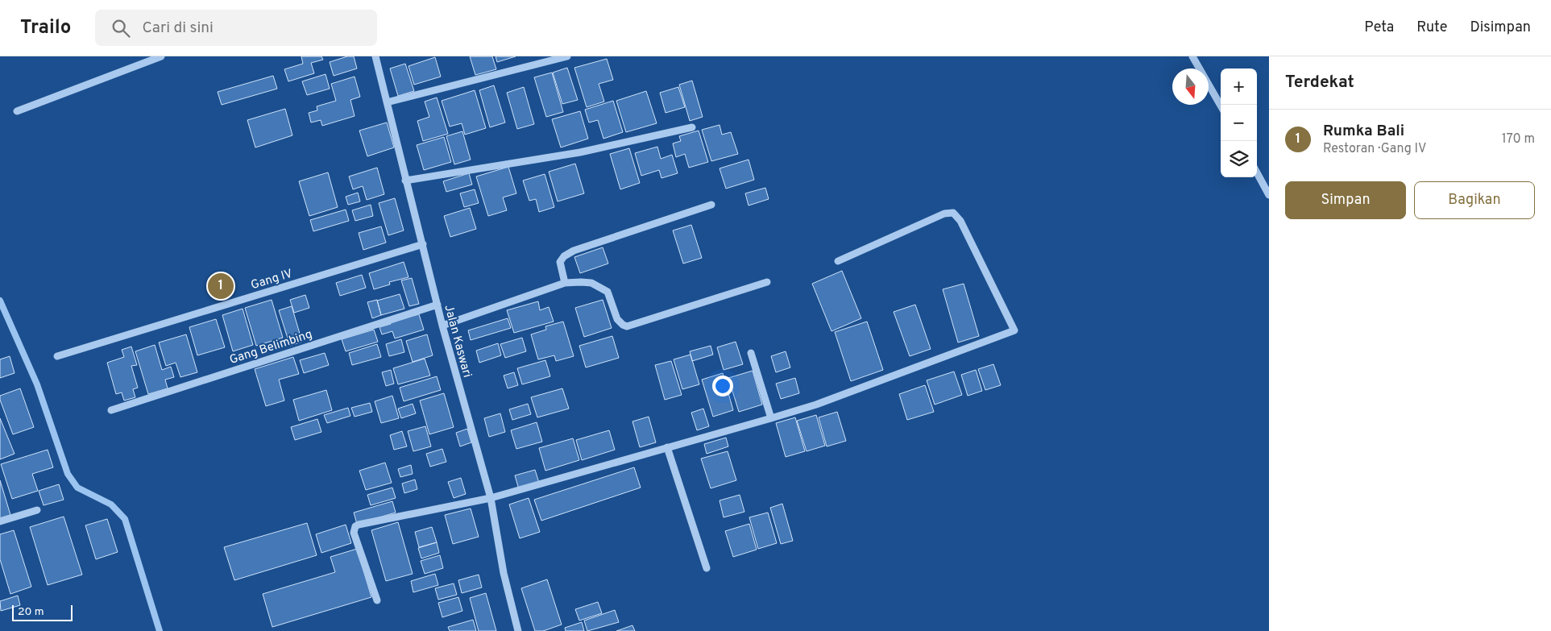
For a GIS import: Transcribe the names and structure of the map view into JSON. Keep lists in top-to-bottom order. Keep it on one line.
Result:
{"streets":{"street":["Gang IV","Jalan Kaswari","Gang Belimbing"]},"crossings":[["Gang IV","Jalan Kaswari"],["Jalan Kaswari","Gang Belimbing"]],"scale_bar":"20 m","north":"bottom","page":{"header":"Trailo","search":"Cari di sini","nav":["Peta","Rute","Disimpan"],"heading":"Terdekat","map_buttons":["+","−"],"list":[{"mark":"1","name":"Rumka Bali","note":"Restoran · Gang IV","value":"170 m"}],"buttons":["Simpan","Bagikan"],"pins":"1","scale":"20 m"}}
